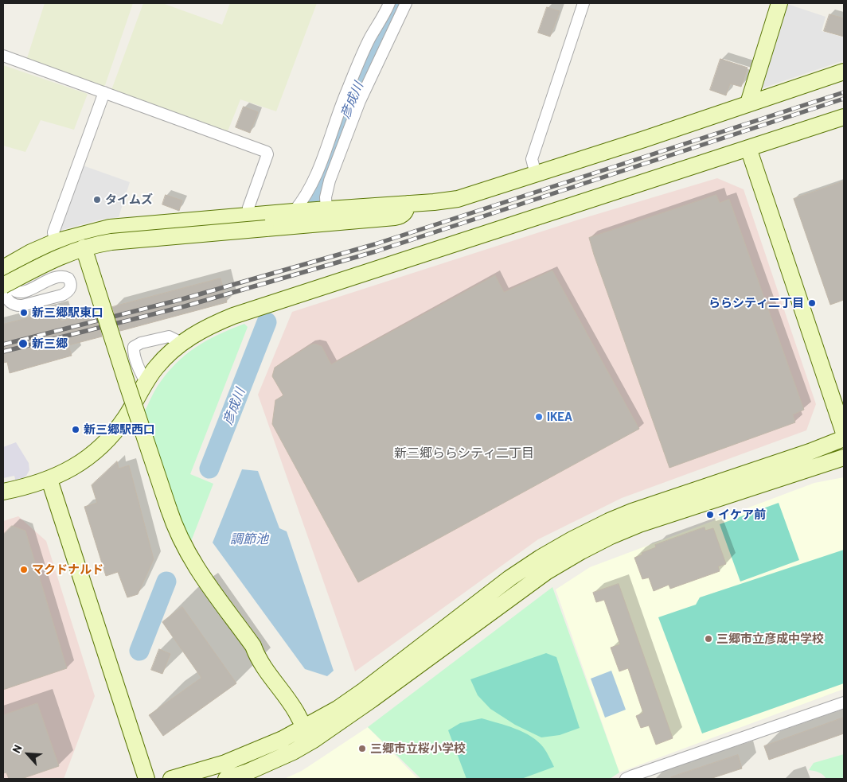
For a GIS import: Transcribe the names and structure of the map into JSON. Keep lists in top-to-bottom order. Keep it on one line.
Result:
{"districts":["新三郷ららシティ二丁目"],"water":["彦成川","調節池"],"places":["タイムズ","ららシティ二丁目","新三郷駅東口","新三郷","IKEA","新三郷駅西口","イケア前","マクドナルド","三郷市立彦成中学校","三郷市立桜小学校"],"north":"top left"}
